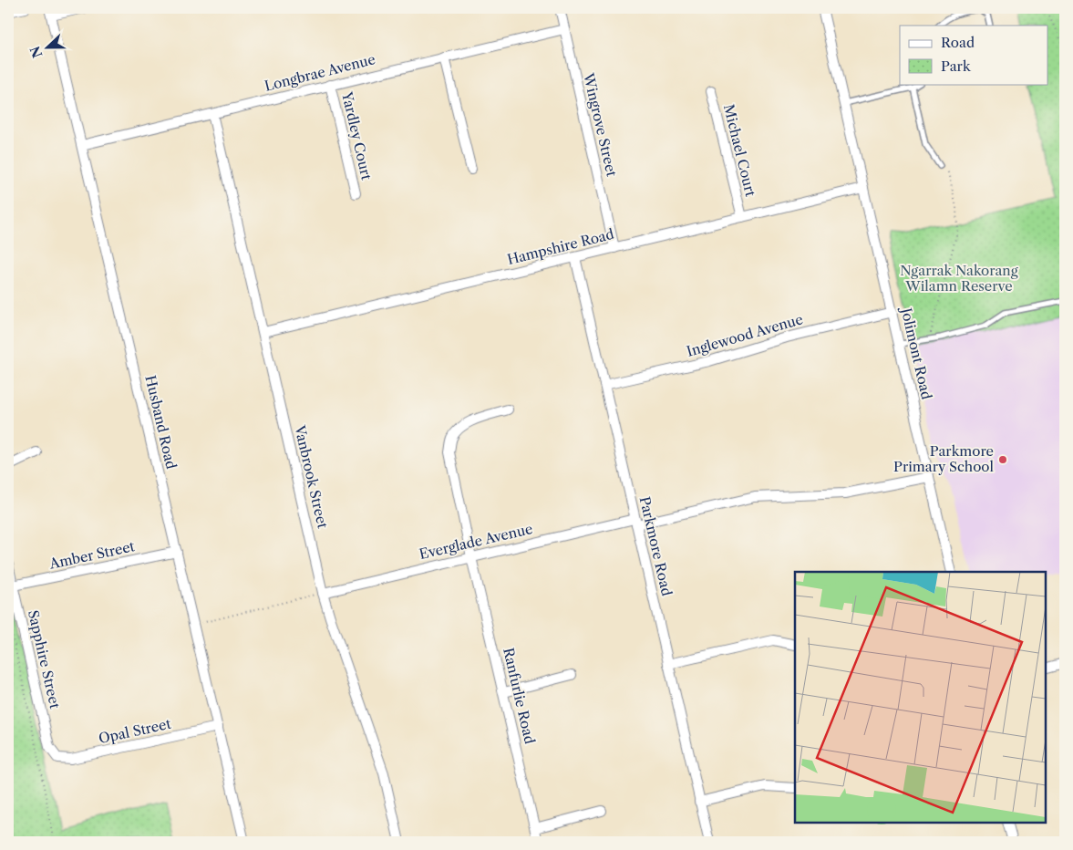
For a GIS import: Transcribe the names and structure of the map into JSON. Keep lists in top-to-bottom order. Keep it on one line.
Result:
{"streets":{"street":["Longbrae Avenue","Wingrove Street","Yardley Court","Michael Court","Hampshire Road","Inglewood Avenue","Jolimont Road","Husband Road","Vanbrook Street","Everglade Avenue","Parkmore Road","Amber Street","Sapphire Street","Ranfurlie Road","Opal Street"]},"crossings":[["Longbrae Avenue","Wingrove Street"],["Longbrae Avenue","Yardley Court"],["Longbrae Avenue","Husband Road"],["Longbrae Avenue","Vanbrook Street"],["Wingrove Street","Hampshire Road"],["Michael Court","Hampshire Road"],["Hampshire Road","Jolimont Road"],["Hampshire Road","Vanbrook Street"],["Hampshire Road","Parkmore Road"],["Inglewood Avenue","Jolimont Road"],["Inglewood Avenue","Parkmore Road"],["Jolimont Road","Everglade Avenue"],["Husband Road","Amber Street"],["Husband Road","Opal Street"],["Vanbrook Street","Everglade Avenue"],["Everglade Avenue","Parkmore Road"],["Everglade Avenue","Ranfurlie Road"],["Amber Street","Sapphire Street"],["Sapphire Street","Opal Street"]],"parks":["Ngarrak Nakorang Wilamn Reserve"],"places":["Parkmore Primary School"],"legend":["Road","Park"],"north":"left"}
